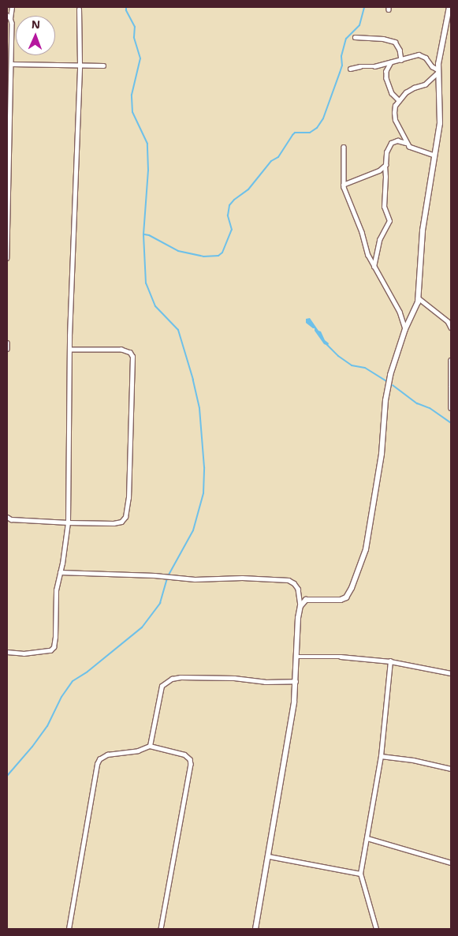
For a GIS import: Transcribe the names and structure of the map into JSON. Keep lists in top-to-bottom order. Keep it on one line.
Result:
{"north":"top"}
